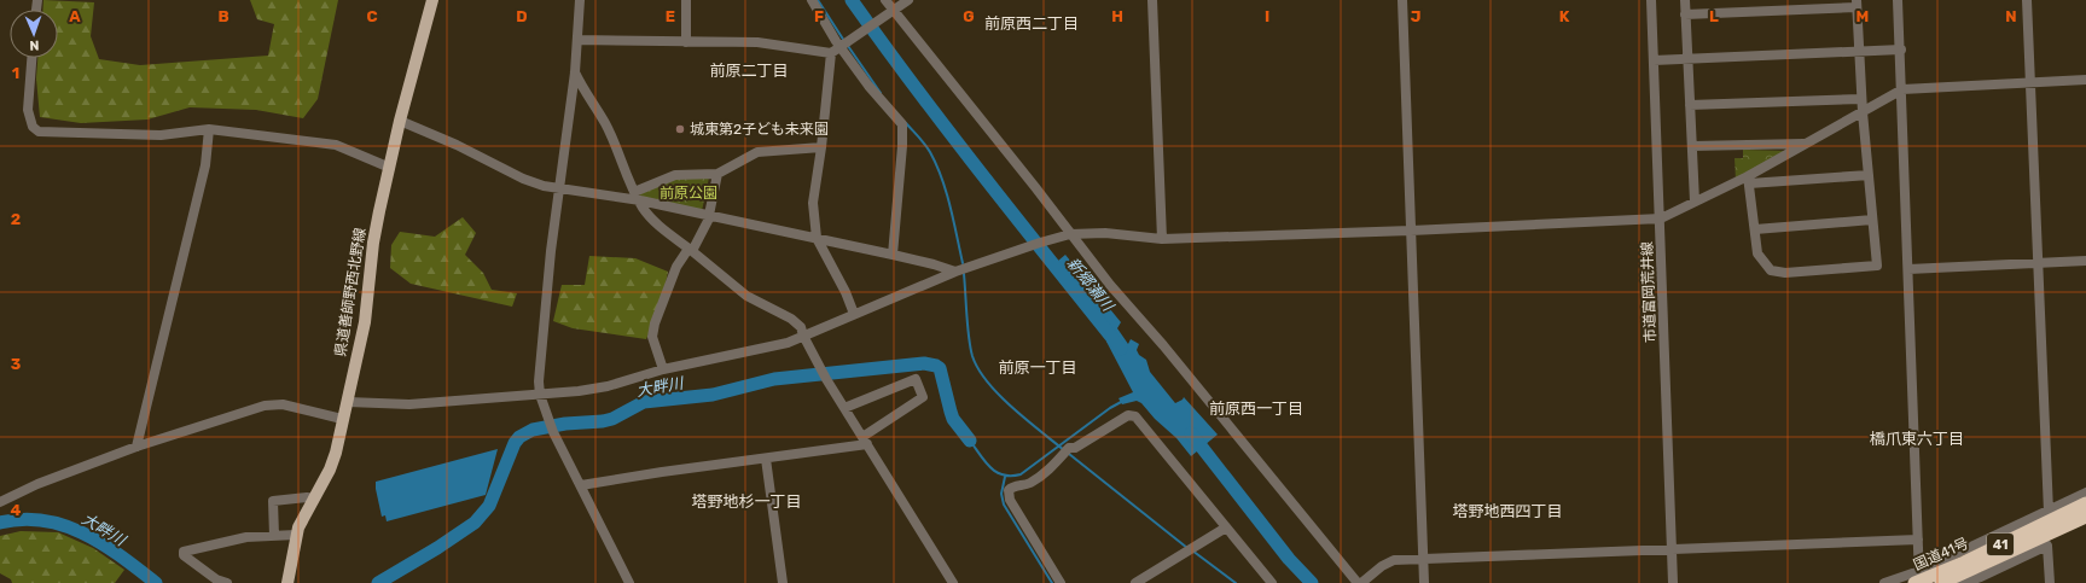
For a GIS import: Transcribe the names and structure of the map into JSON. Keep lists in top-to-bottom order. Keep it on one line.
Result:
{"streets":{"highway":["41","国道41号"],"main road":["県道善師野西北野線"],"street":["市道富岡荒井線"]},"districts":["前原西二丁目","前原二丁目","前原一丁目","前原西一丁目","橋爪東六丁目","塔野地杉一丁目","塔野地西四丁目"],"water":["新郷瀬川","大畔川"],"parks":["前原公園"],"places":["城東第2子ども未来園"],"north":"bottom","grid":{"columns":["A","B","C","D","E","F","G","H","I","J","K","L","M","N"],"rows":["1","2","3","4"]}}
